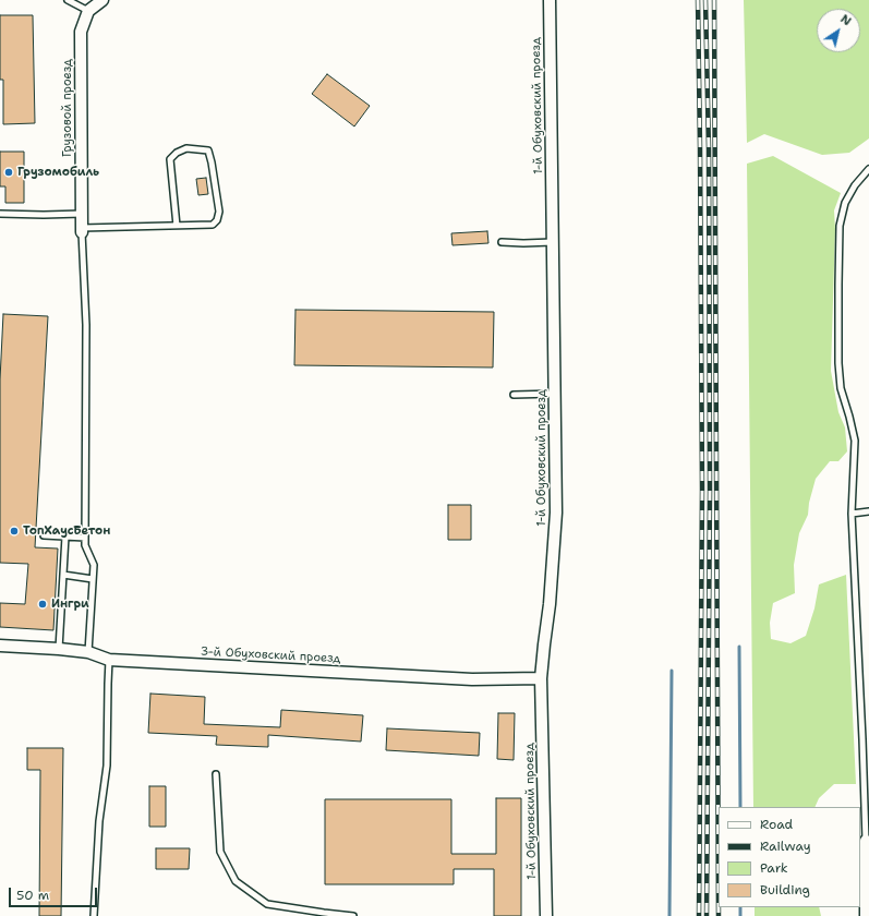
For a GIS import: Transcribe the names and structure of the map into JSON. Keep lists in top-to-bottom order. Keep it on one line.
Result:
{"streets":{"street":["1-й Обуховский проезд","Грузовой проезд","3-й Обуховский проезд"]},"crossings":[["1-й Обуховский проезд","3-й Обуховский проезд"]],"places":["Грузомобиль","ТопХаусБетон","Ингри"],"legend":["Road","Railway","Park","Building"],"scale_bar":"50 m","north":"top right"}
